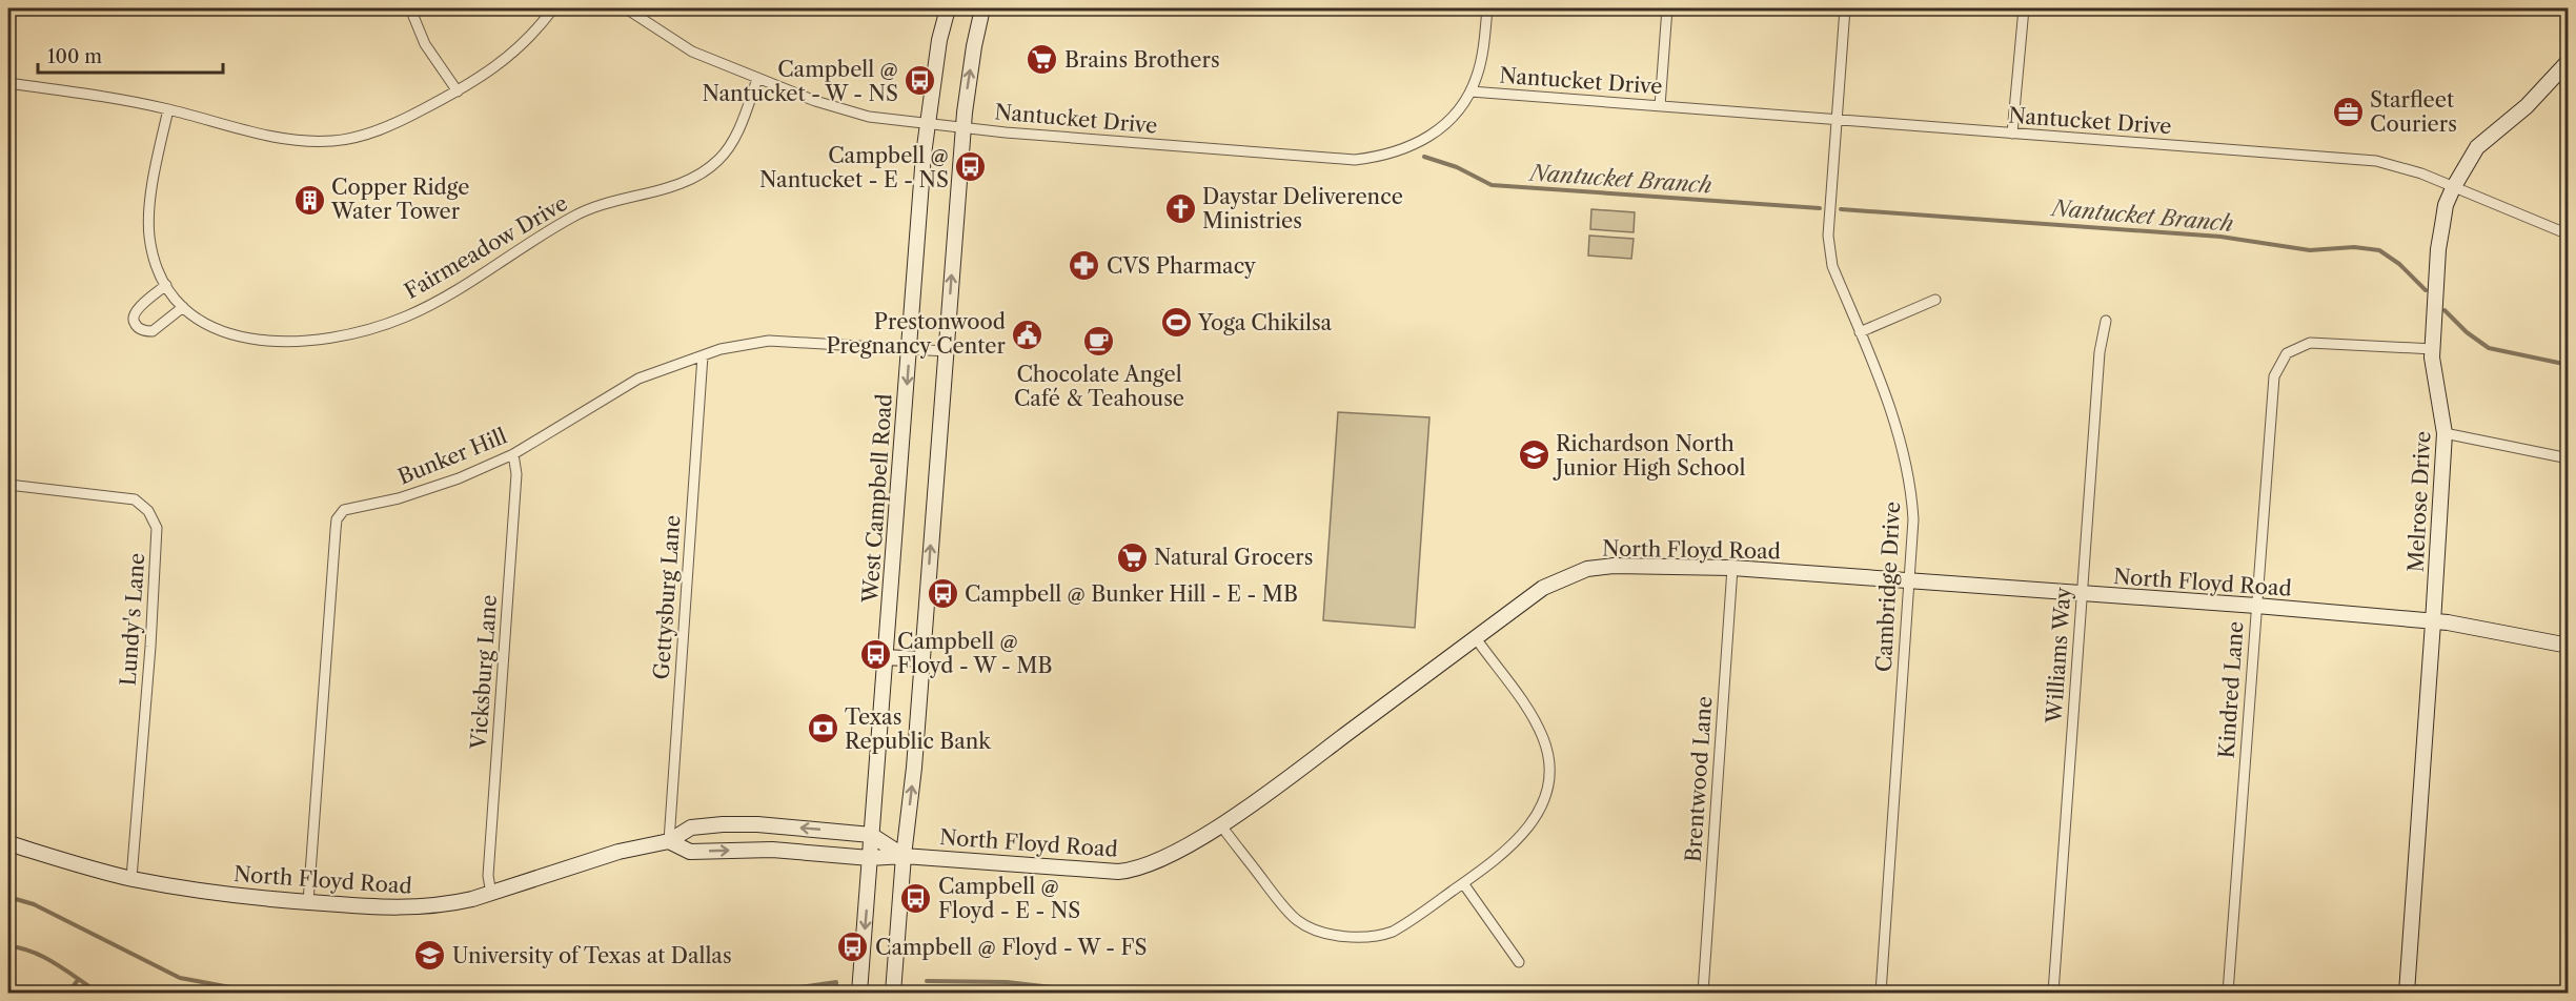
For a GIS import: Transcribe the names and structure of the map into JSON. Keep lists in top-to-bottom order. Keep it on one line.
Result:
{"streets":{"street":["Nantucket Drive","Fairmeadow Drive","Bunker Hill","West Campbell Road","Melrose Drive","North Floyd Road","Cambridge Drive","Gettysburg Lane","Lundy's Lane","Williams Way","Vicksburg Lane","Kindred Lane","Brentwood Lane"]},"crossings":[["Nantucket Drive","Fairmeadow Drive"],["Nantucket Drive","West Campbell Road"],["Nantucket Drive","Melrose Drive"],["Nantucket Drive","Cambridge Drive"],["Bunker Hill","West Campbell Road"],["Bunker Hill","North Floyd Road"],["Bunker Hill","Gettysburg Lane"],["Bunker Hill","Vicksburg Lane"],["West Campbell Road","North Floyd Road"],["Melrose Drive","North Floyd Road"],["Melrose Drive","Kindred Lane"],["North Floyd Road","Cambridge Drive"],["North Floyd Road","Gettysburg Lane"],["North Floyd Road","Lundy's Lane"],["North Floyd Road","Williams Way"],["North Floyd Road","Vicksburg Lane"],["North Floyd Road","Kindred Lane"],["North Floyd Road","Brentwood Lane"]],"water":["Nantucket Branch"],"places":{"supermarket":["Brains Brothers","Natural Grocers"],"bus stop":["Campbell @ Nantucket - W - NS","Campbell @ Nantucket - E - NS","Campbell @ Bunker Hill - E - MB","Campbell @ Floyd - W - MB","Campbell @ Floyd - E - NS","Campbell @ Floyd - W - FS"],"office":["Starfleet Couriers"],"building":["Copper Ridge Water Tower"],"church":["Daystar Deliverence Ministries"],"pharmacy":["CVS Pharmacy"],"sports":["Yoga Chikilsa"],"public building":["Prestonwood Pregnancy Center"],"cafe":["Chocolate Angel Café & Teahouse"],"school or university":["Richardson North Junior High School","University of Texas at Dallas"],"bank":["Texas Republic Bank"]},"scale_bar":"100 m"}
